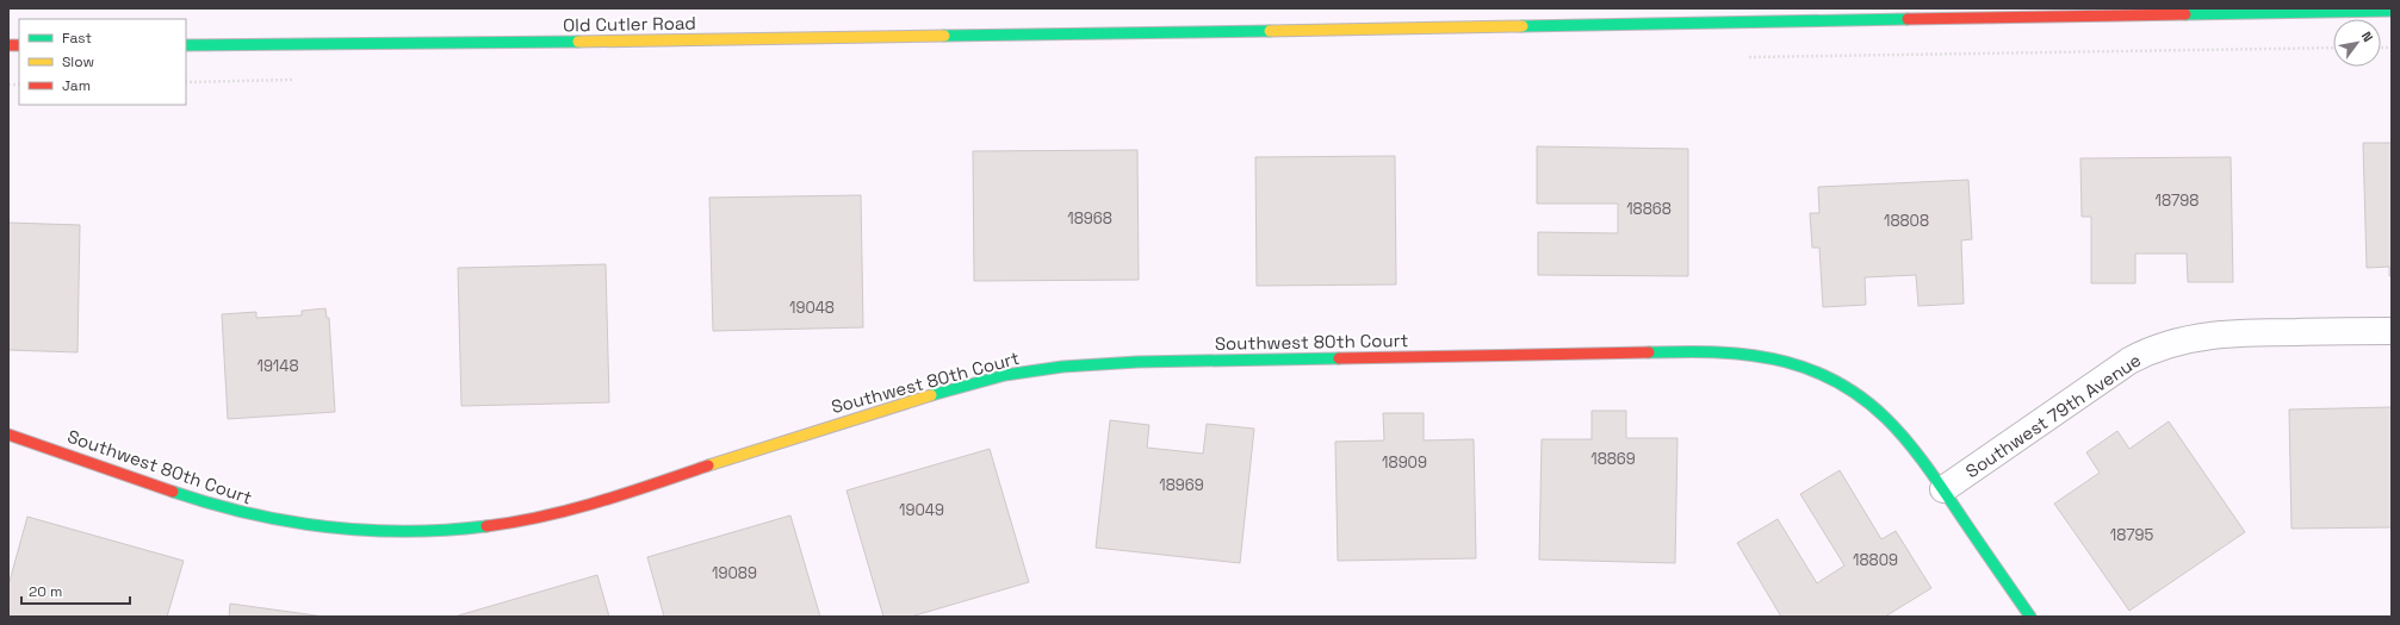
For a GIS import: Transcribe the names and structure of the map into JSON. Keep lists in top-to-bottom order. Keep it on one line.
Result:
{"streets":{"main road":["Old Cutler Road","Southwest 80th Court"],"street":["Southwest 79th Avenue"]},"crossings":[["Southwest 80th Court","Southwest 79th Avenue"]],"house_numbers":["18798","18868","18968","18808","19048","19148","18869","18909","18969","19049","18795","18809","19089"],"legend":["Fast","Slow","Jam"],"scale_bar":"20 m","north":"top right"}
